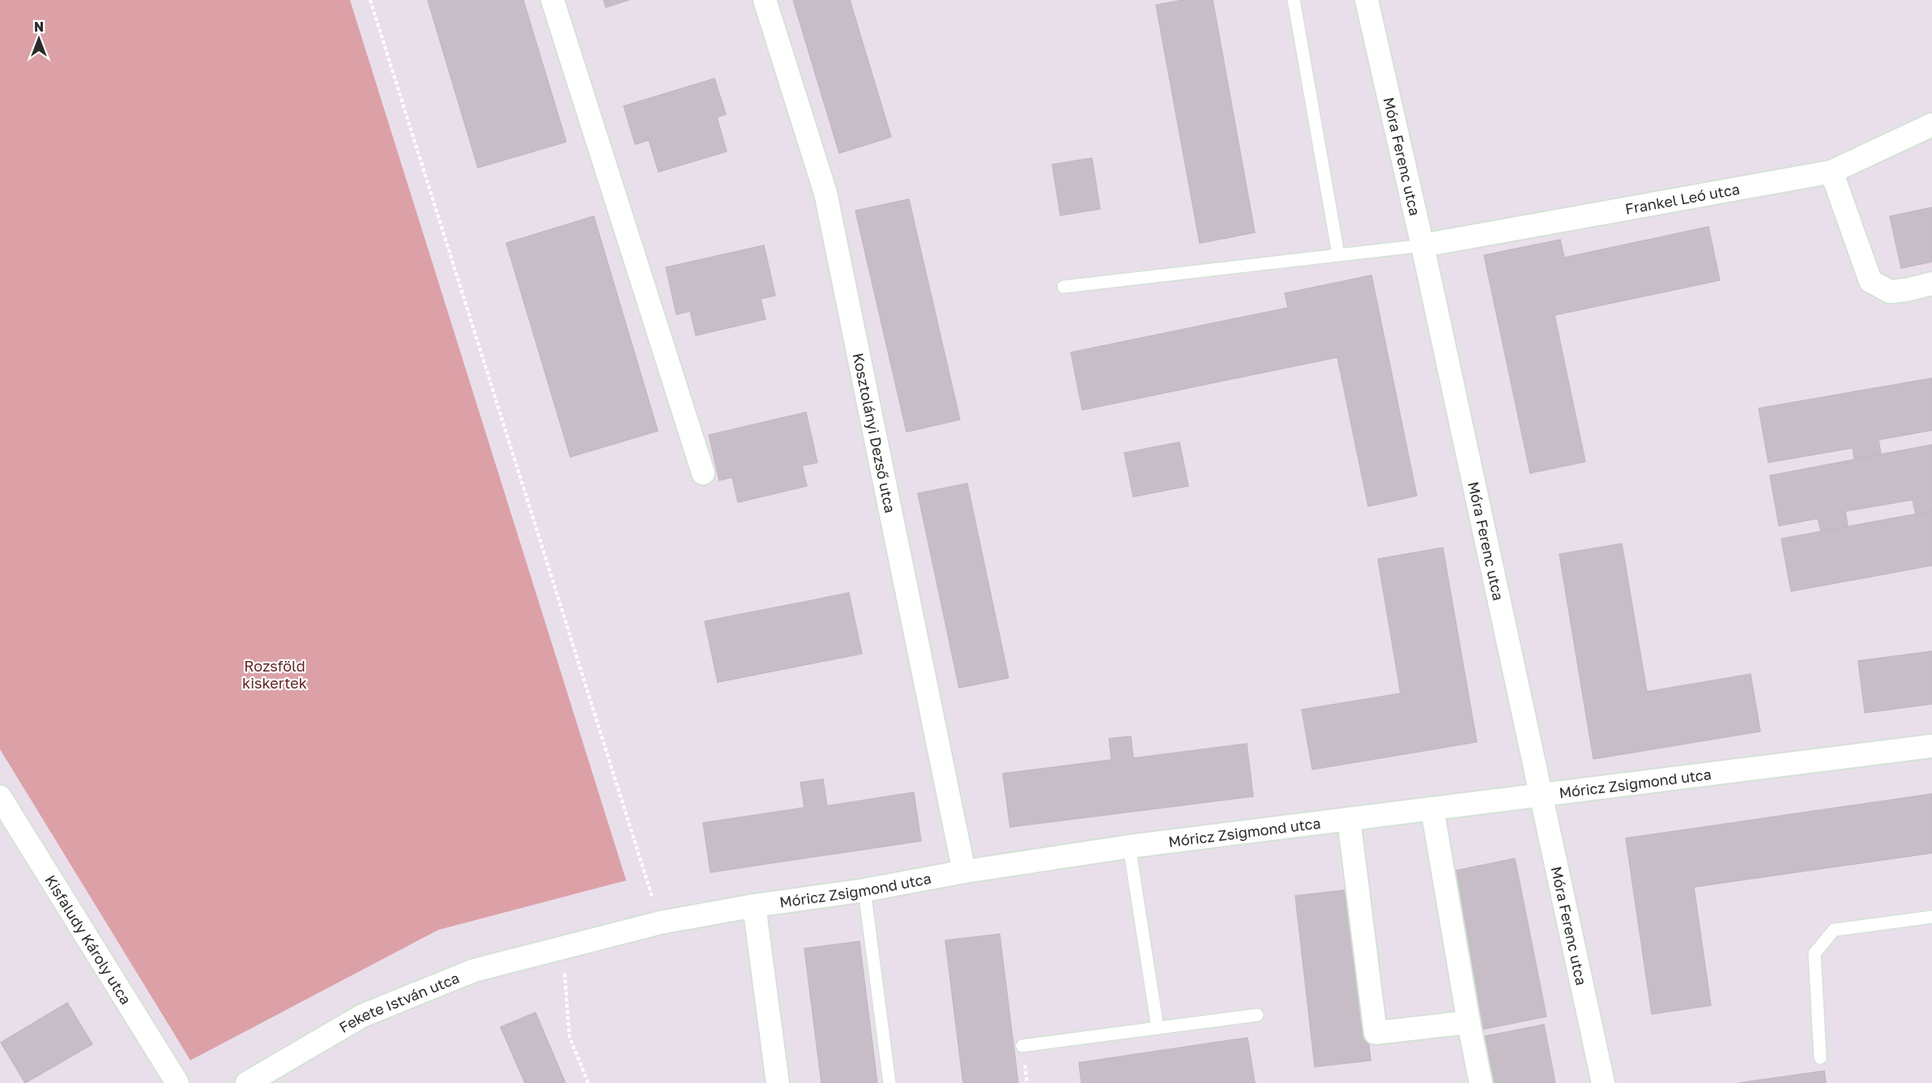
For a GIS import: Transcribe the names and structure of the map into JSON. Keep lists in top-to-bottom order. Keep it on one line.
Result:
{"streets":{"street":["Móra Ferenc utca","Frankel Leó utca","Kosztolányi Dezső utca","Móricz Zsigmond utca","Kisfaludy Károly utca","Fekete István utca"]},"crossings":[["Móra Ferenc utca","Frankel Leó utca"],["Móra Ferenc utca","Móricz Zsigmond utca"],["Kosztolányi Dezső utca","Móricz Zsigmond utca"],["Móricz Zsigmond utca","Fekete István utca"]],"parks":["Rozsföld kiskertek"],"north":"top"}
